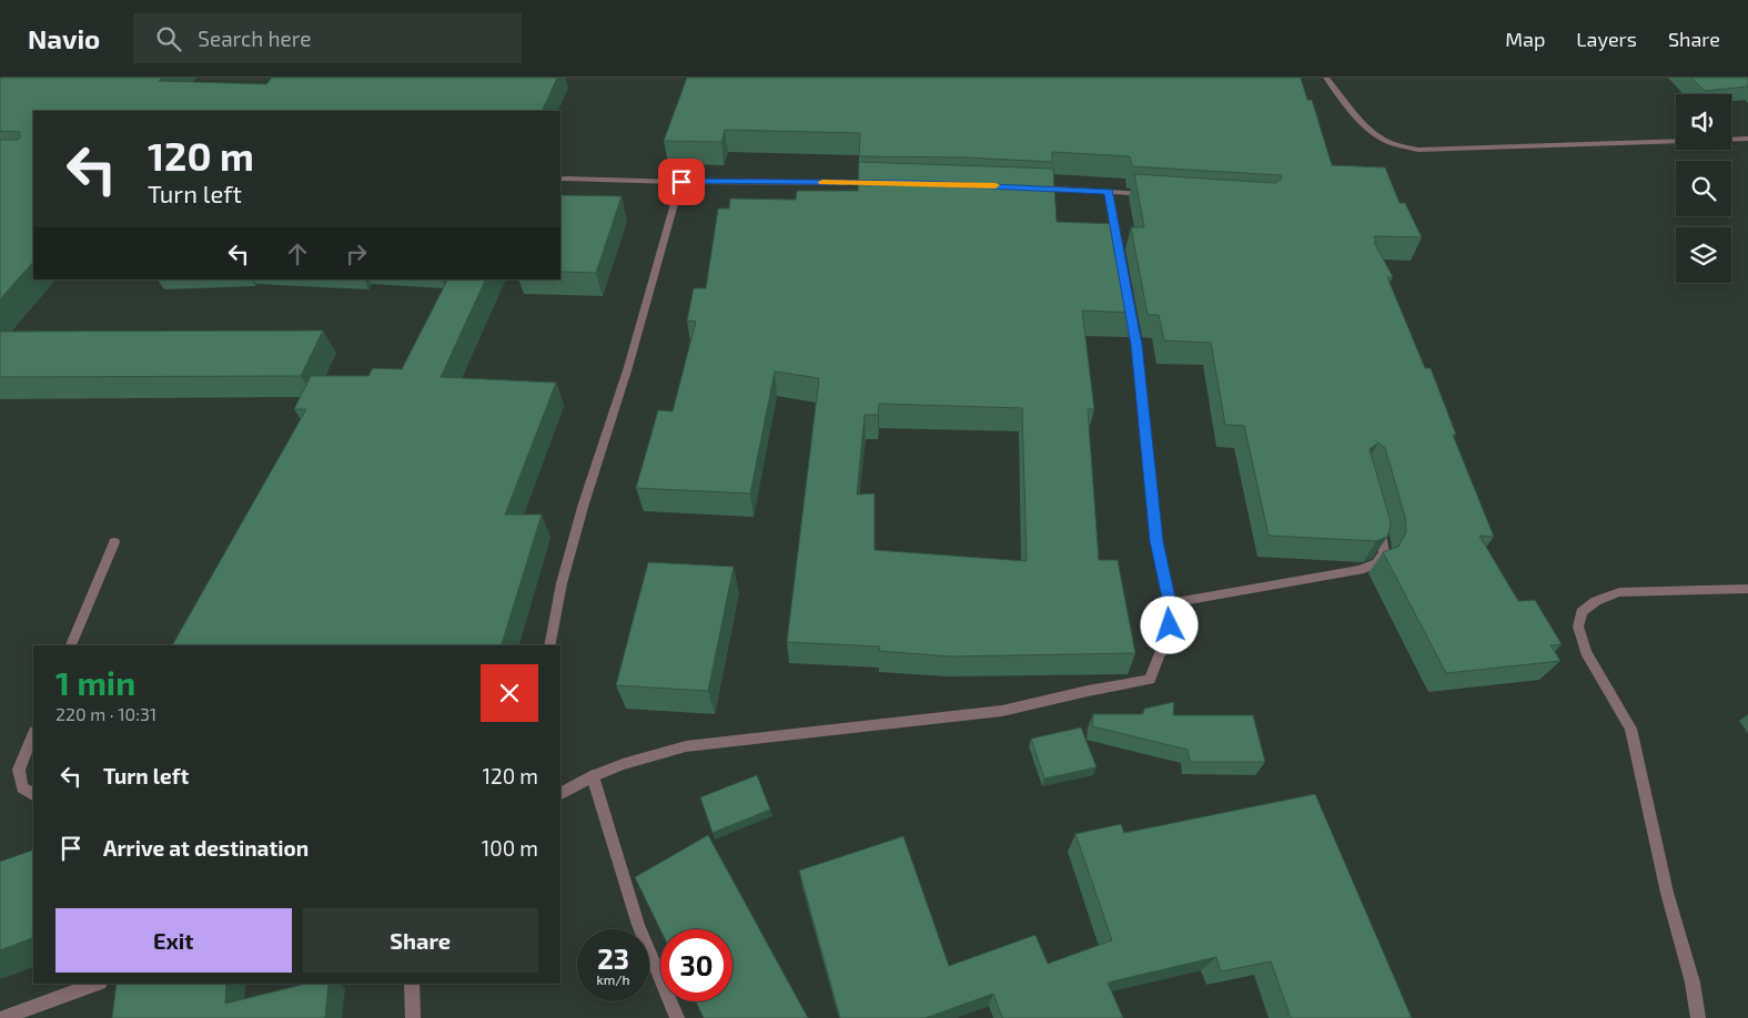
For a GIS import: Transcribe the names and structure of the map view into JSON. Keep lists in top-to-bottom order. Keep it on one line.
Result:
{"page":{"header":"Navio","search":"Search here","nav":["Map","Layers","Share"],"turn":["120 m","Turn left"],"heading":["1 min","220 m · 10:31"],"list":[{"name":"Turn left","value":"120 m"},{"name":"Arrive at destination","value":"100 m"}],"buttons":["Exit","Share"],"speed":"23 km/h","limit":"30"}}
